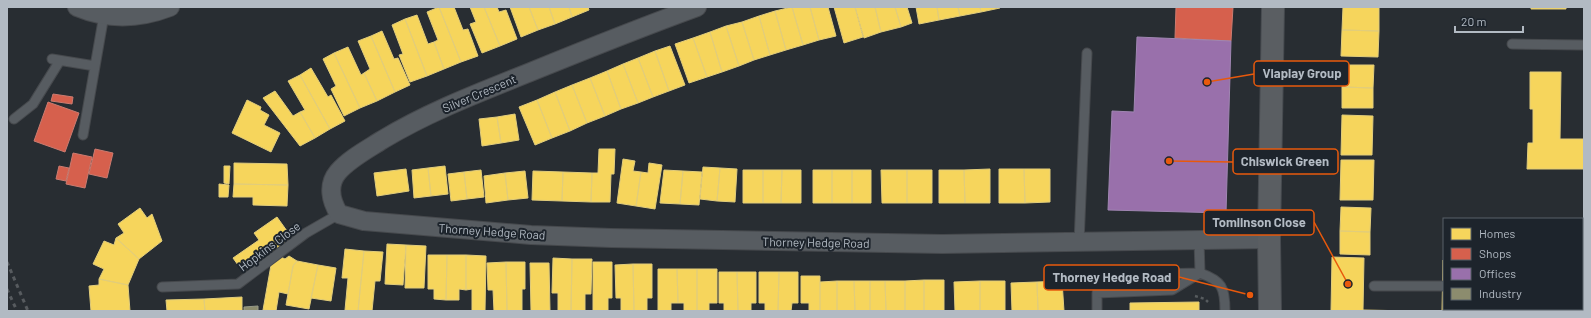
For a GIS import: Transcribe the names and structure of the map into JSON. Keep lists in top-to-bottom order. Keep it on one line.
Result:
{"streets":{"street":["Silver Crescent","Thorney Hedge Road"],"lane":["Hopkins Close"]},"crossings":[["Silver Crescent","Thorney Hedge Road"],["Silver Crescent","Hopkins Close"],["Thorney Hedge Road","Hopkins Close"]],"places":["Viaplay Group","Chiswick Green","Tomlinson Close","Thorney Hedge Road"],"legend":["Homes","Shops","Offices","Industry"],"scale_bar":"20 m"}
